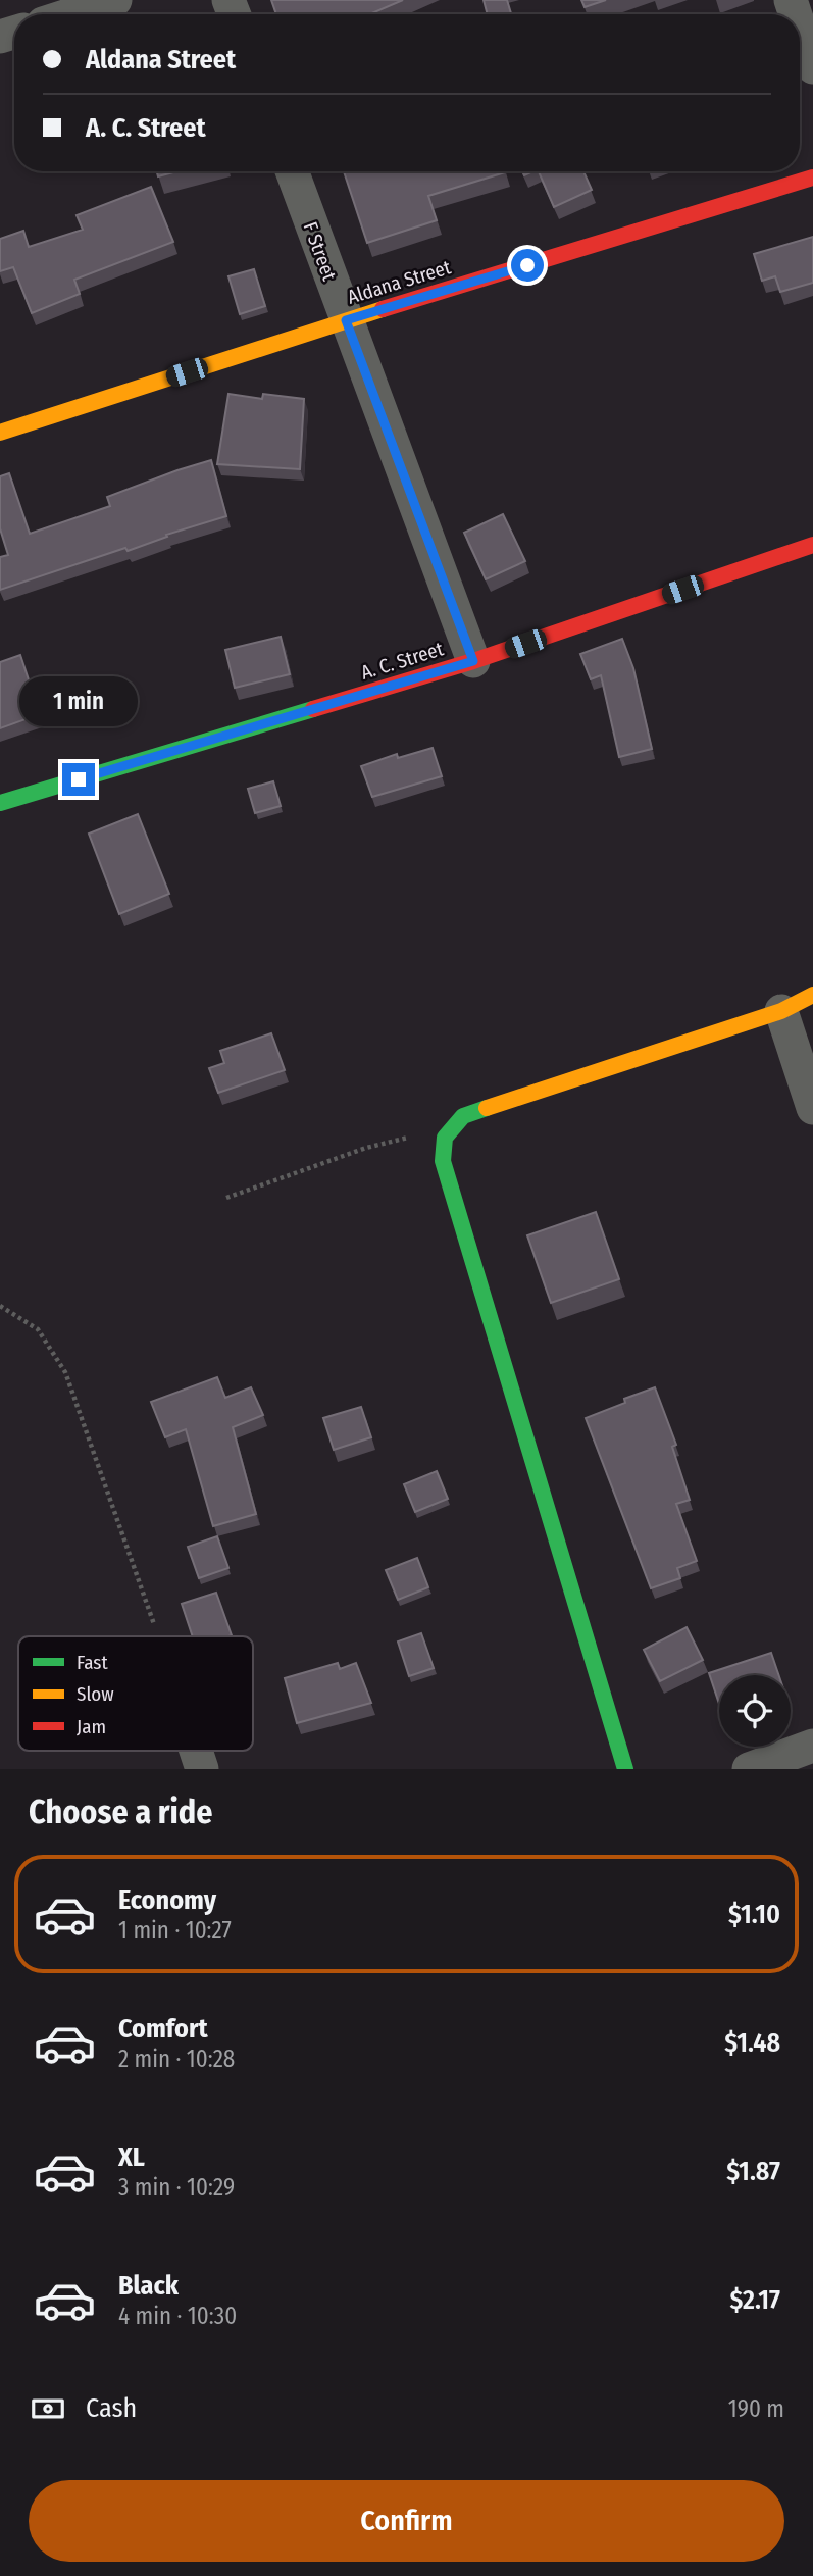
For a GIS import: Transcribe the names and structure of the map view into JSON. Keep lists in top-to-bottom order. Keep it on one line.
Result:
{"streets":{"street":["F Street","Aldana Street","A. C. Street"]},"crossings":[["F Street","Aldana Street"],["F Street","A. C. Street"]],"legend":["Fast","Slow","Jam"],"page":{"banner":["Aldana Street","A. C. Street"],"bubble":"1 min","heading":"Choose a ride","list":[{"name":"Economy","note":"1 min · 10:27","value":"$1.10"},{"name":"Comfort","note":"2 min · 10:28","value":"$1.48"},{"name":"XL","note":"3 min · 10:29","value":"$1.87"},{"name":"Black","note":"4 min · 10:30","value":"$2.17"}],"pay":["Cash","190 m"],"buttons":"Confirm"}}
